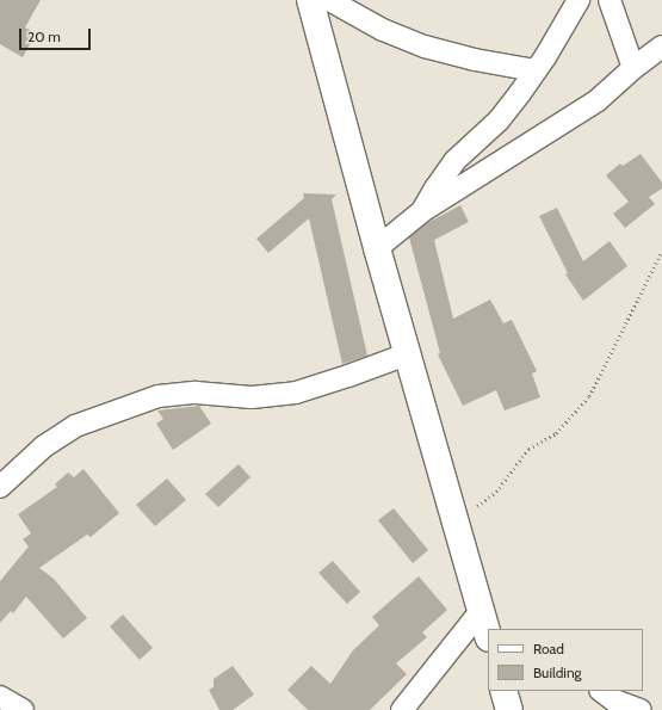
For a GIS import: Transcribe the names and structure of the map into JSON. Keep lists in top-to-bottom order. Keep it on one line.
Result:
{"legend":["Road","Building"],"scale_bar":"20 m"}
